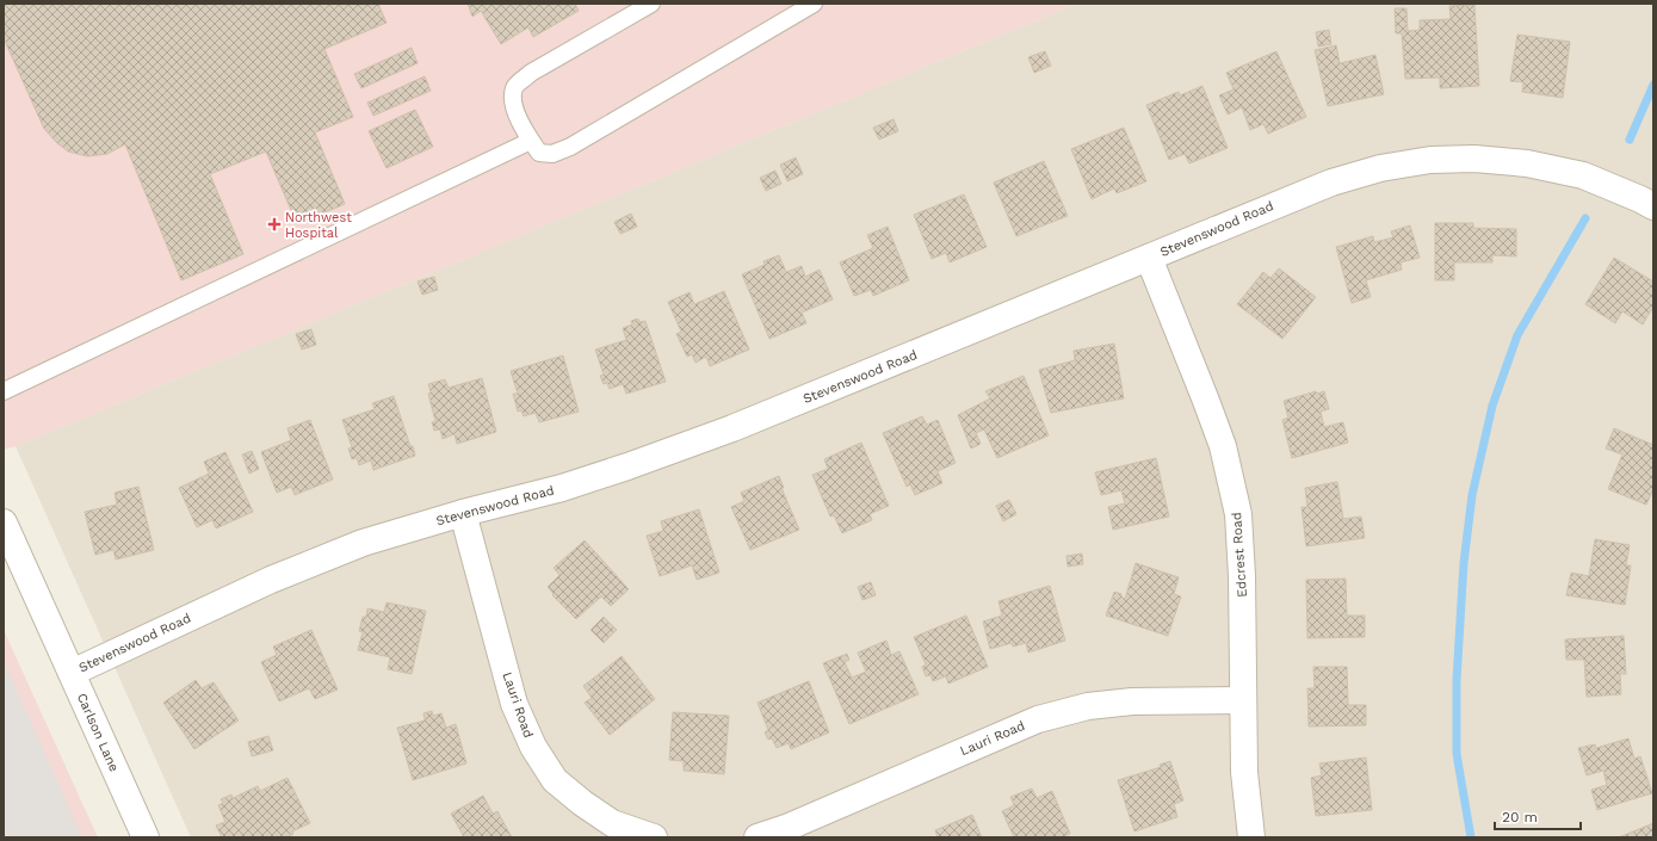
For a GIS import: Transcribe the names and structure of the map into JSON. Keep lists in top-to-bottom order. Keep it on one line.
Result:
{"streets":{"street":["Stevenswood Road","Edcrest Road","Lauri Road","Carlson Lane"]},"crossings":[["Stevenswood Road","Edcrest Road"],["Stevenswood Road","Lauri Road"],["Stevenswood Road","Carlson Lane"],["Edcrest Road","Lauri Road"]],"places":{"health":["Northwest Hospital"]},"scale_bar":"20 m"}
